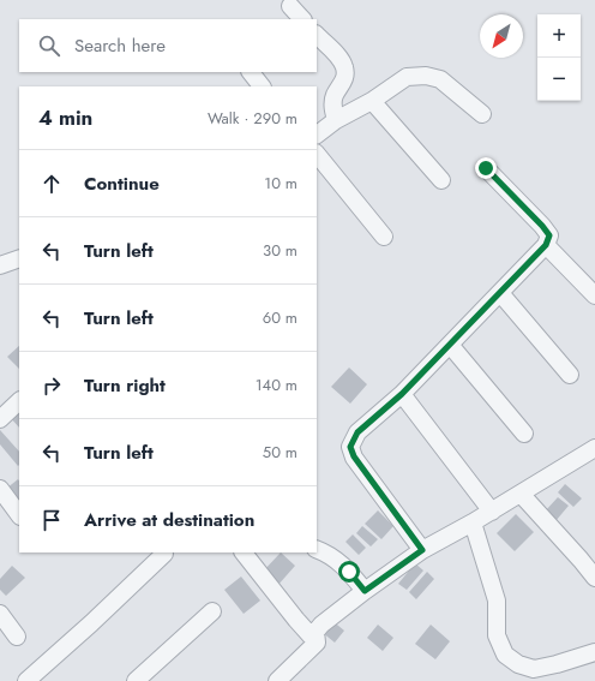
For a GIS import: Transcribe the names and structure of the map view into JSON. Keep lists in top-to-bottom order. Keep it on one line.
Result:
{"north":"bottom left","page":{"map_buttons":["+","−"],"search":"Search here","heading":["4 min","Walk · 290 m"],"list":[["Continue","10 m"],["Turn left","30 m"],["Turn left","60 m"],["Turn right","140 m"],["Turn left","50 m"],"Arrive at destination"]}}
